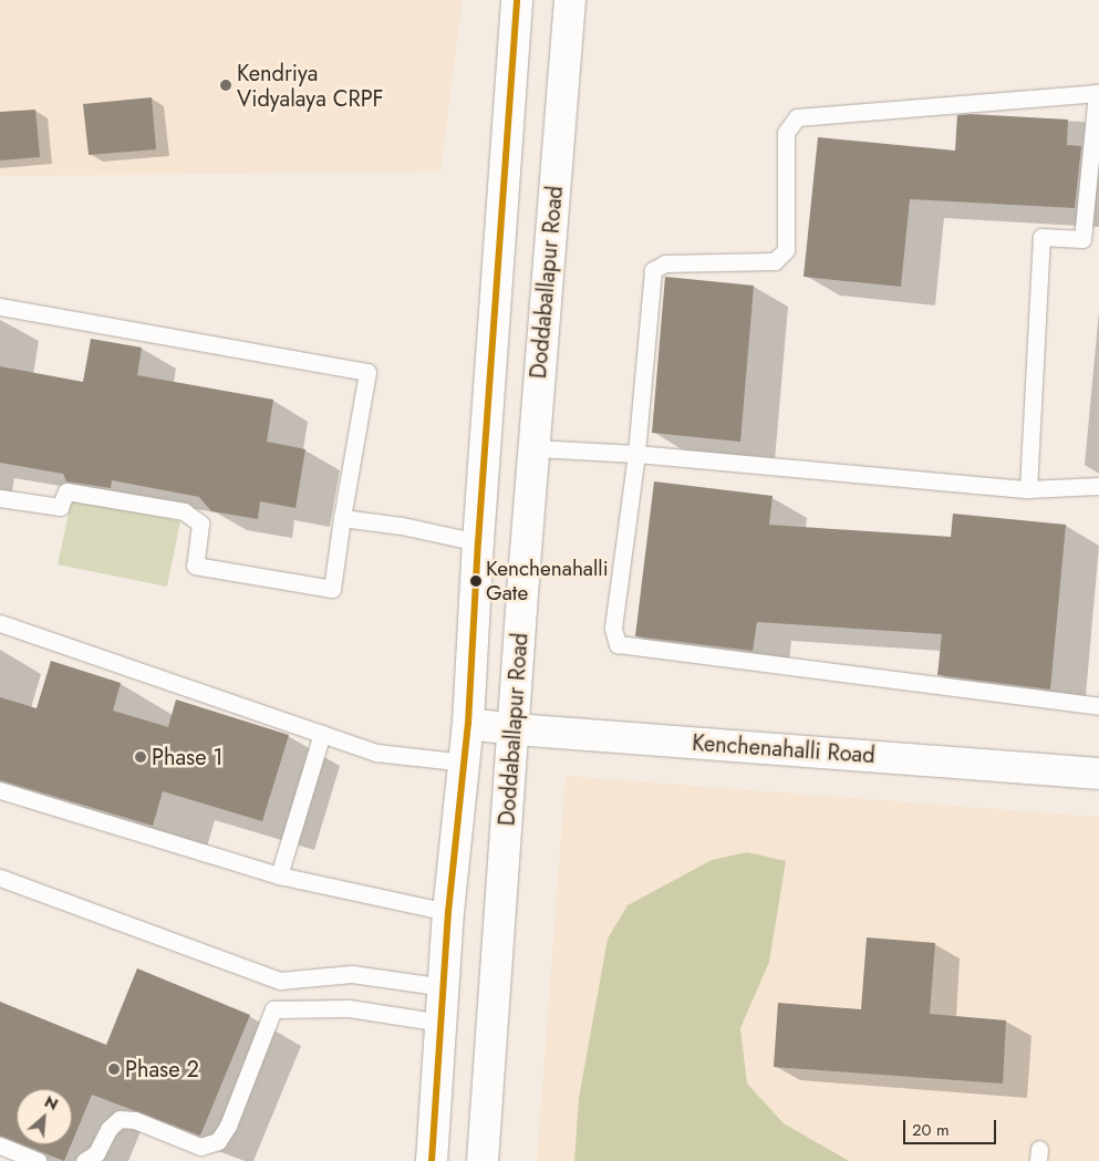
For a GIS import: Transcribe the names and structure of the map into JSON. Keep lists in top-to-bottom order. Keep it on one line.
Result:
{"streets":{"main road":["Doddaballapur Road","Kenchenahalli Road"]},"crossings":[["Doddaballapur Road","Kenchenahalli Road"]],"places":["Kendriya Vidyalaya CRPF","Kenchenahalli Gate","Phase 1","Phase 2"],"scale_bar":"20 m","north":"top right"}
